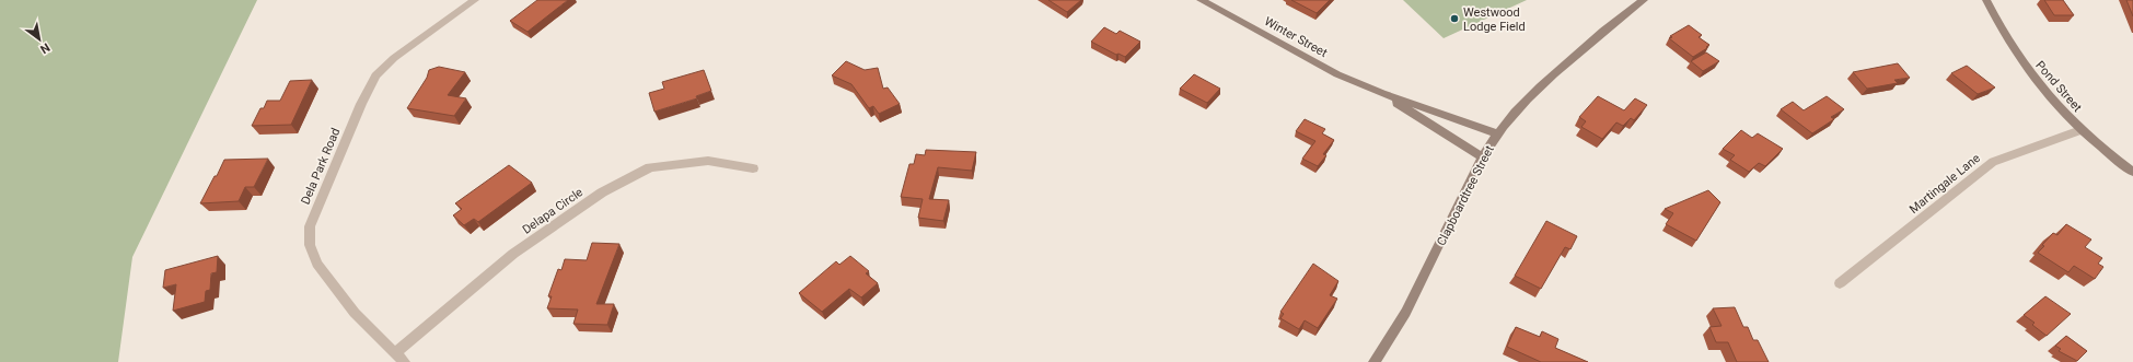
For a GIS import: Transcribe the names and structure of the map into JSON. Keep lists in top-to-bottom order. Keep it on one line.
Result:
{"streets":{"street":["Winter Street","Pond Street","Dela Park Road","Martingale Lane","Clapboardtree Street","Delapa Circle"]},"crossings":[["Winter Street","Clapboardtree Street"],["Pond Street","Martingale Lane"],["Dela Park Road","Delapa Circle"]],"places":["Westwood Lodge Field"],"north":"bottom right"}
